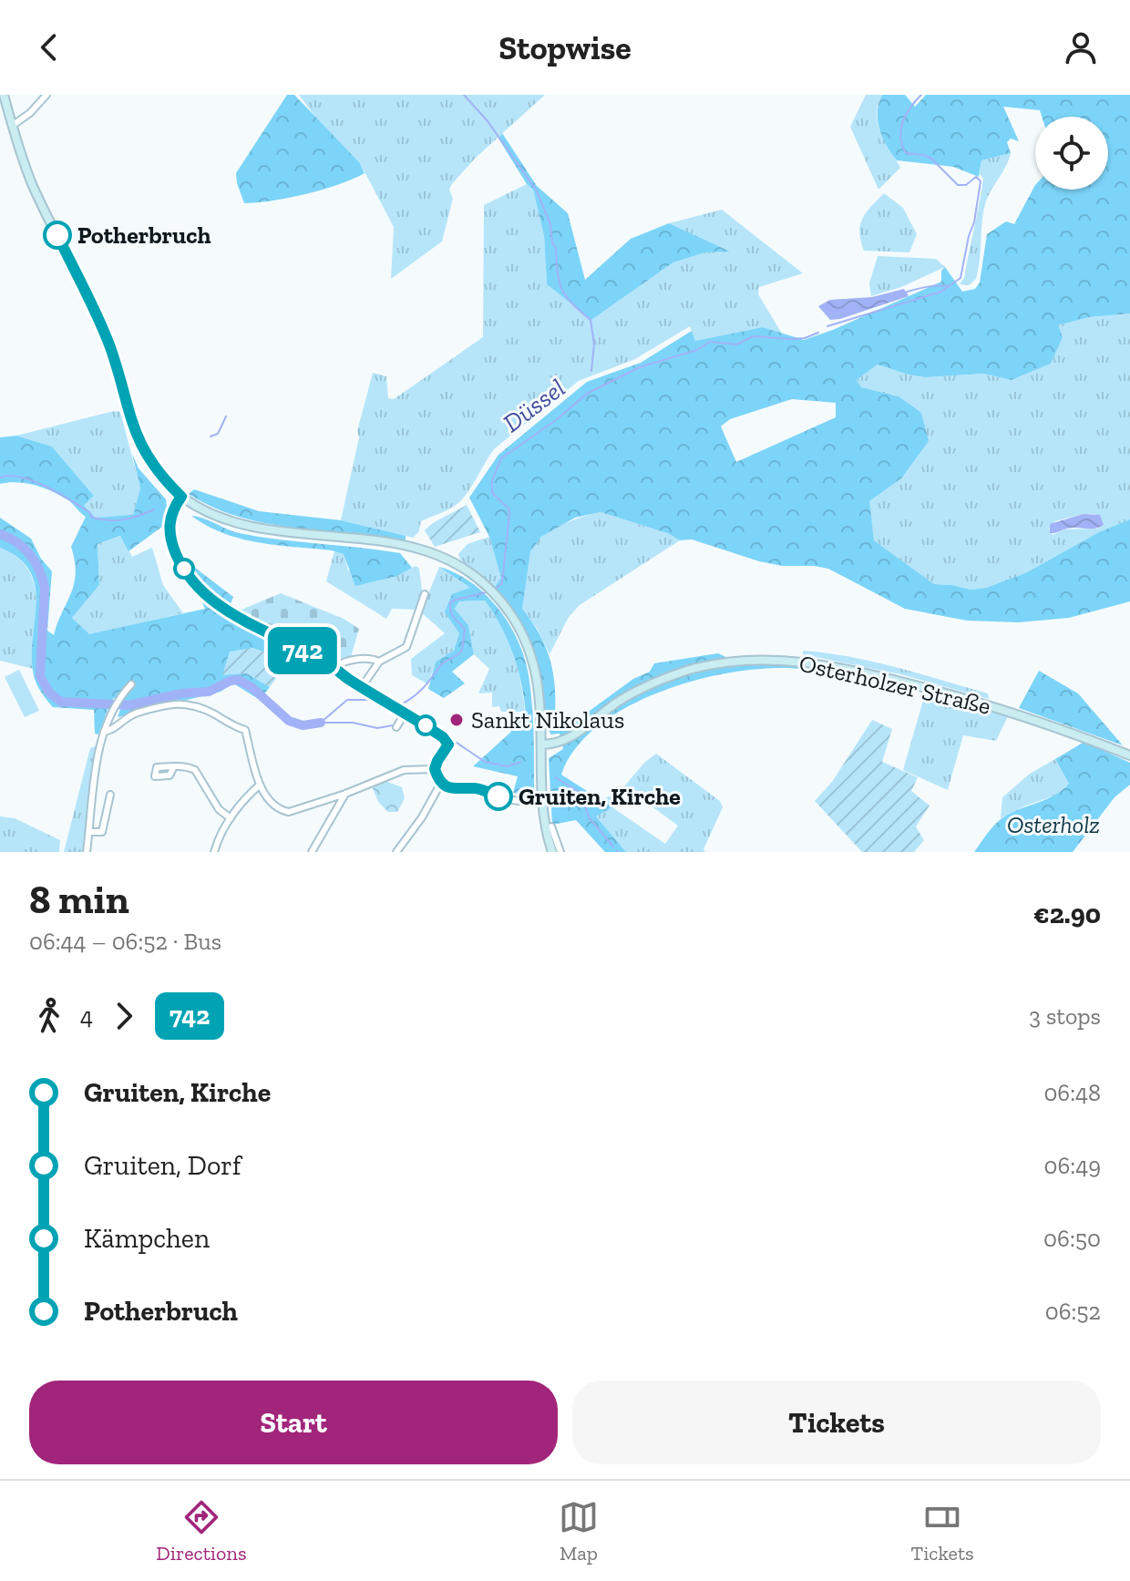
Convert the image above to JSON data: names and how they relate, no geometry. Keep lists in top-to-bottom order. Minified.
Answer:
{"streets":{"main road":["Osterholzer Straße"]},"water":["Düssel"],"parks":["Osterholz"],"places":["Potherbruch","Sankt Nikolaus","Gruiten, Kirche"],"lines":["bus line 742"],"page":{"header":"Stopwise","on_map":"742","heading":["8 min","06:44 – 06:52 · Bus","€2.90"],"legs":["4","742","3 stops"],"list":[{"name":"Gruiten, Kirche","value":"06:48"},{"name":"Gruiten, Dorf","value":"06:49"},{"name":"Kämpchen","value":"06:50"},{"name":"Potherbruch","value":"06:52"}],"buttons":["Start","Tickets"],"tabs":["Directions","Map","Tickets"]}}
